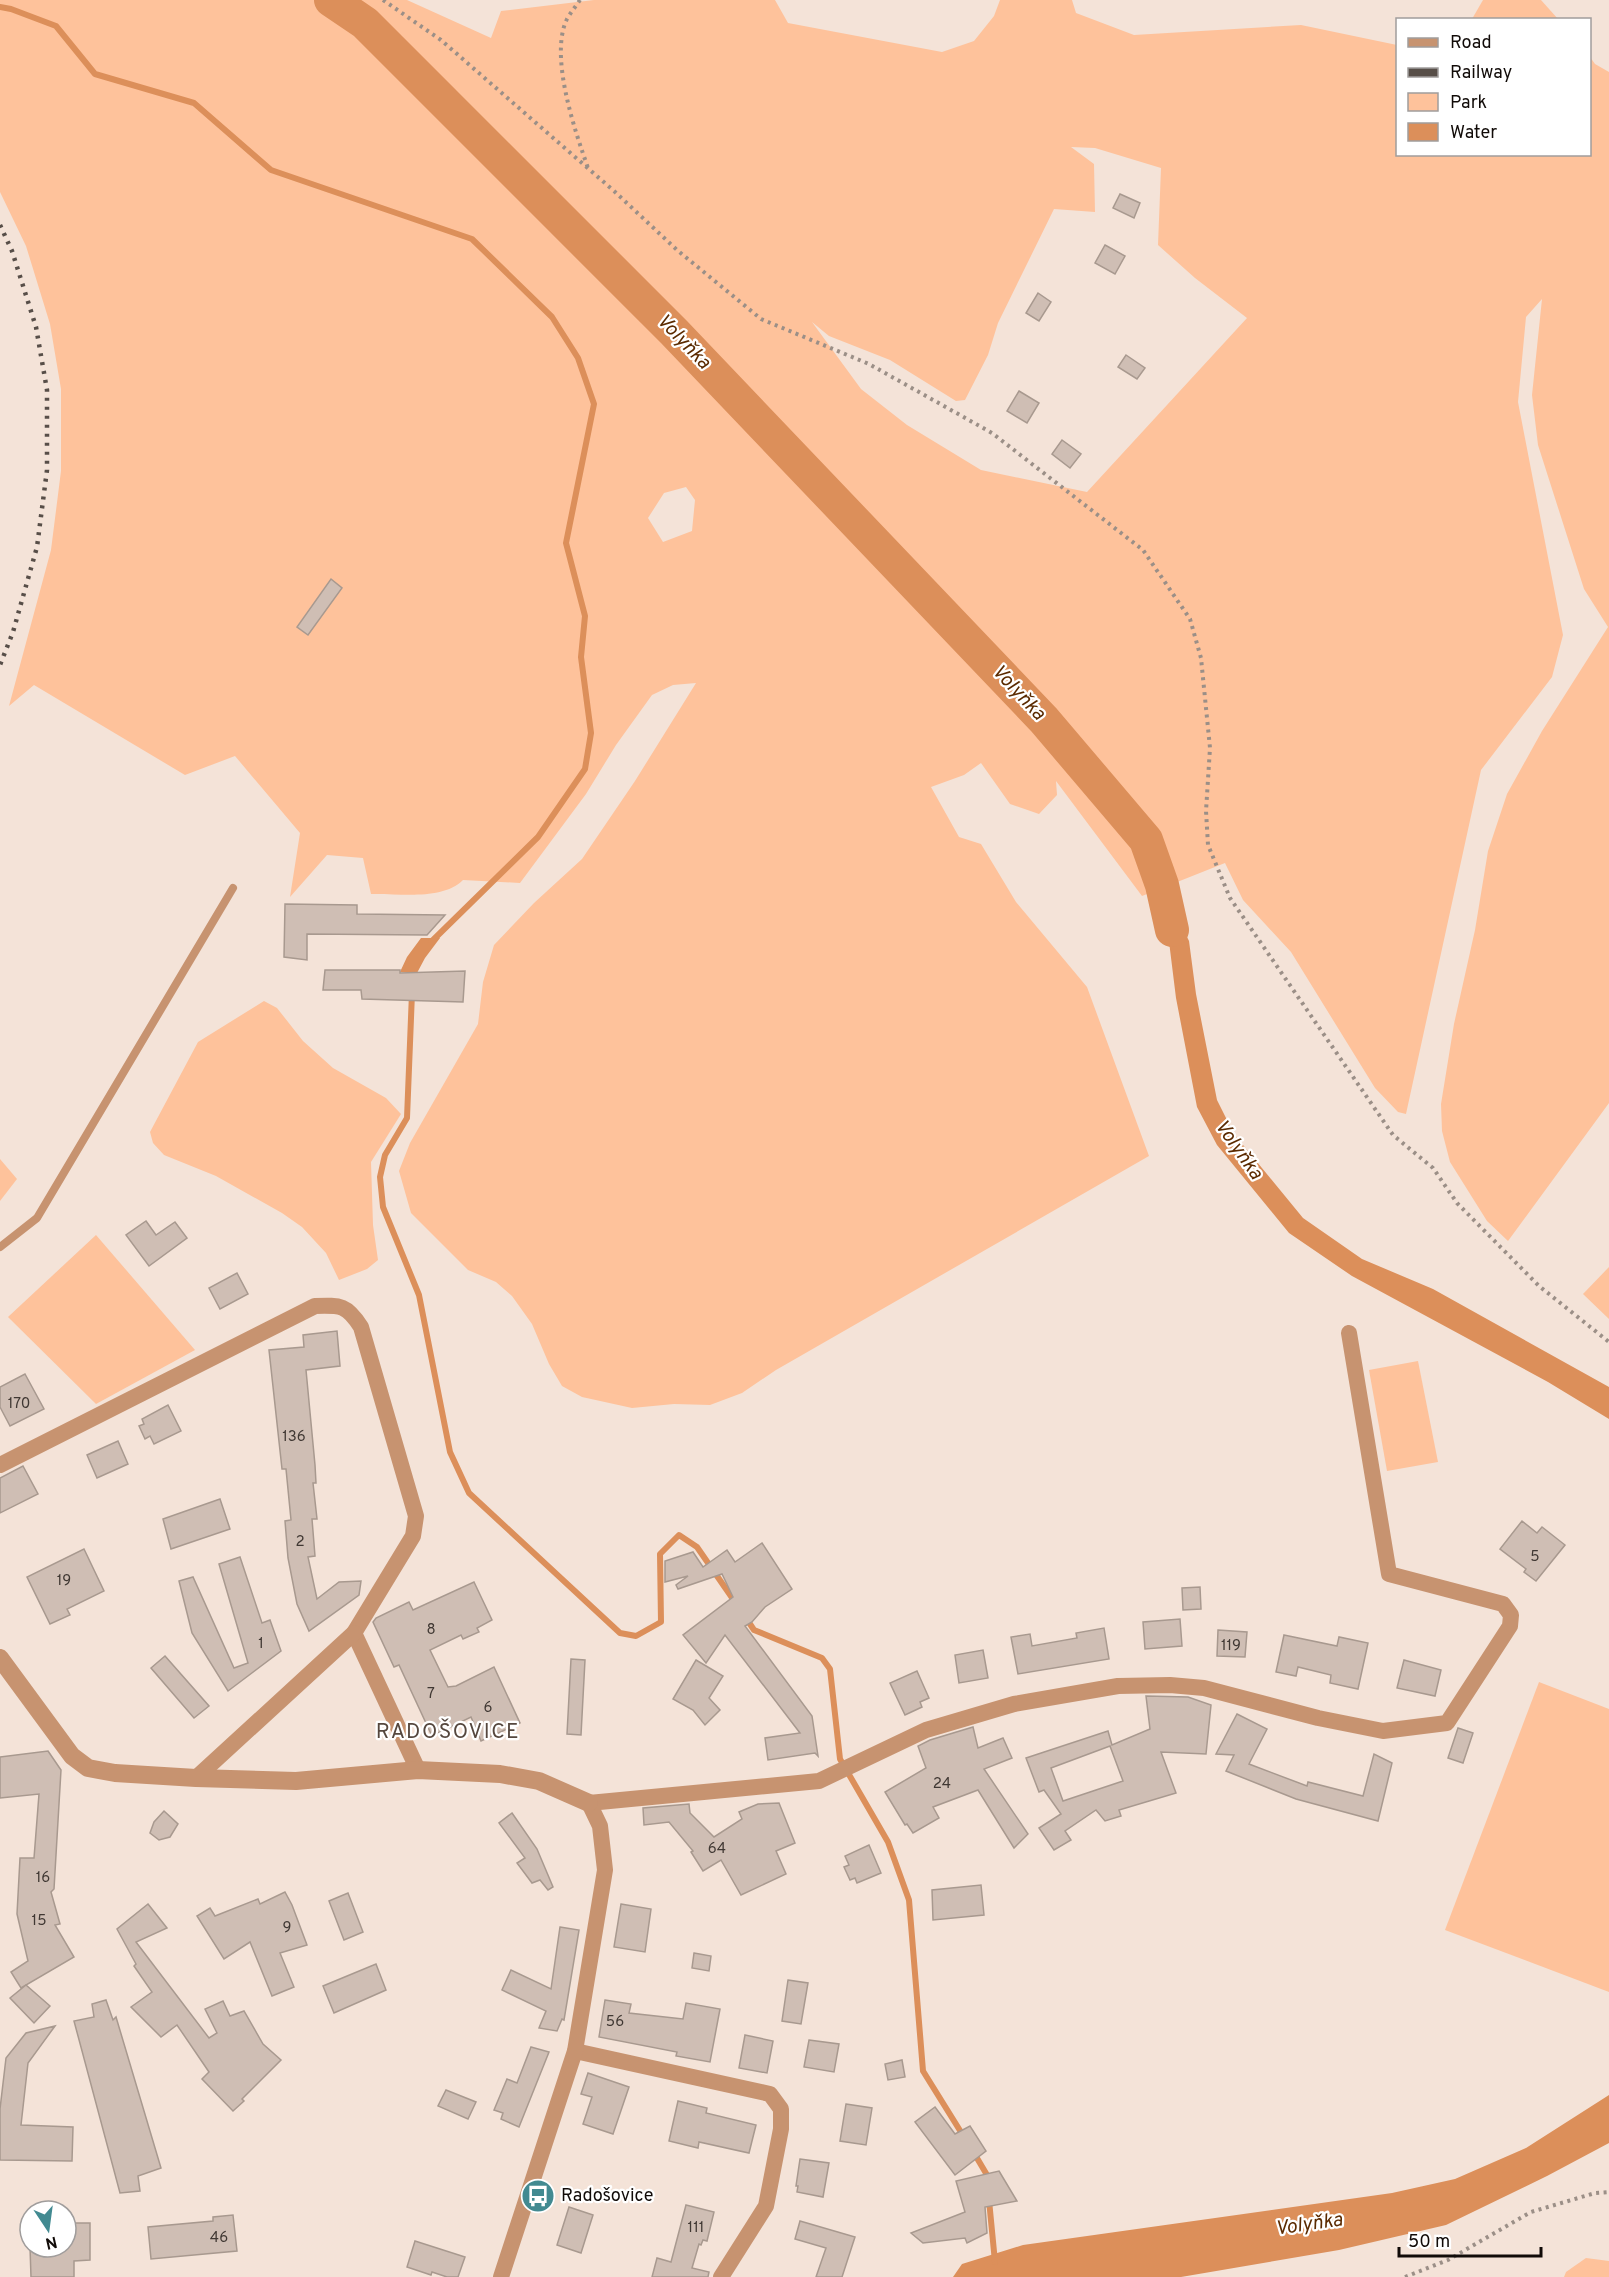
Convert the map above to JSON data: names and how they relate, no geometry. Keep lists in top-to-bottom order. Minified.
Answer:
{"districts":["RADOŠOVICE"],"water":["Volyňka"],"places":{"bus stop":["Radošovice"]},"house_numbers":["170","136","2","5","19","8","1","119","7","6","24","64","16","15","9","56","111","46"],"legend":["Road","Railway","Park","Water"],"scale_bar":"50 m","north":"bottom"}
